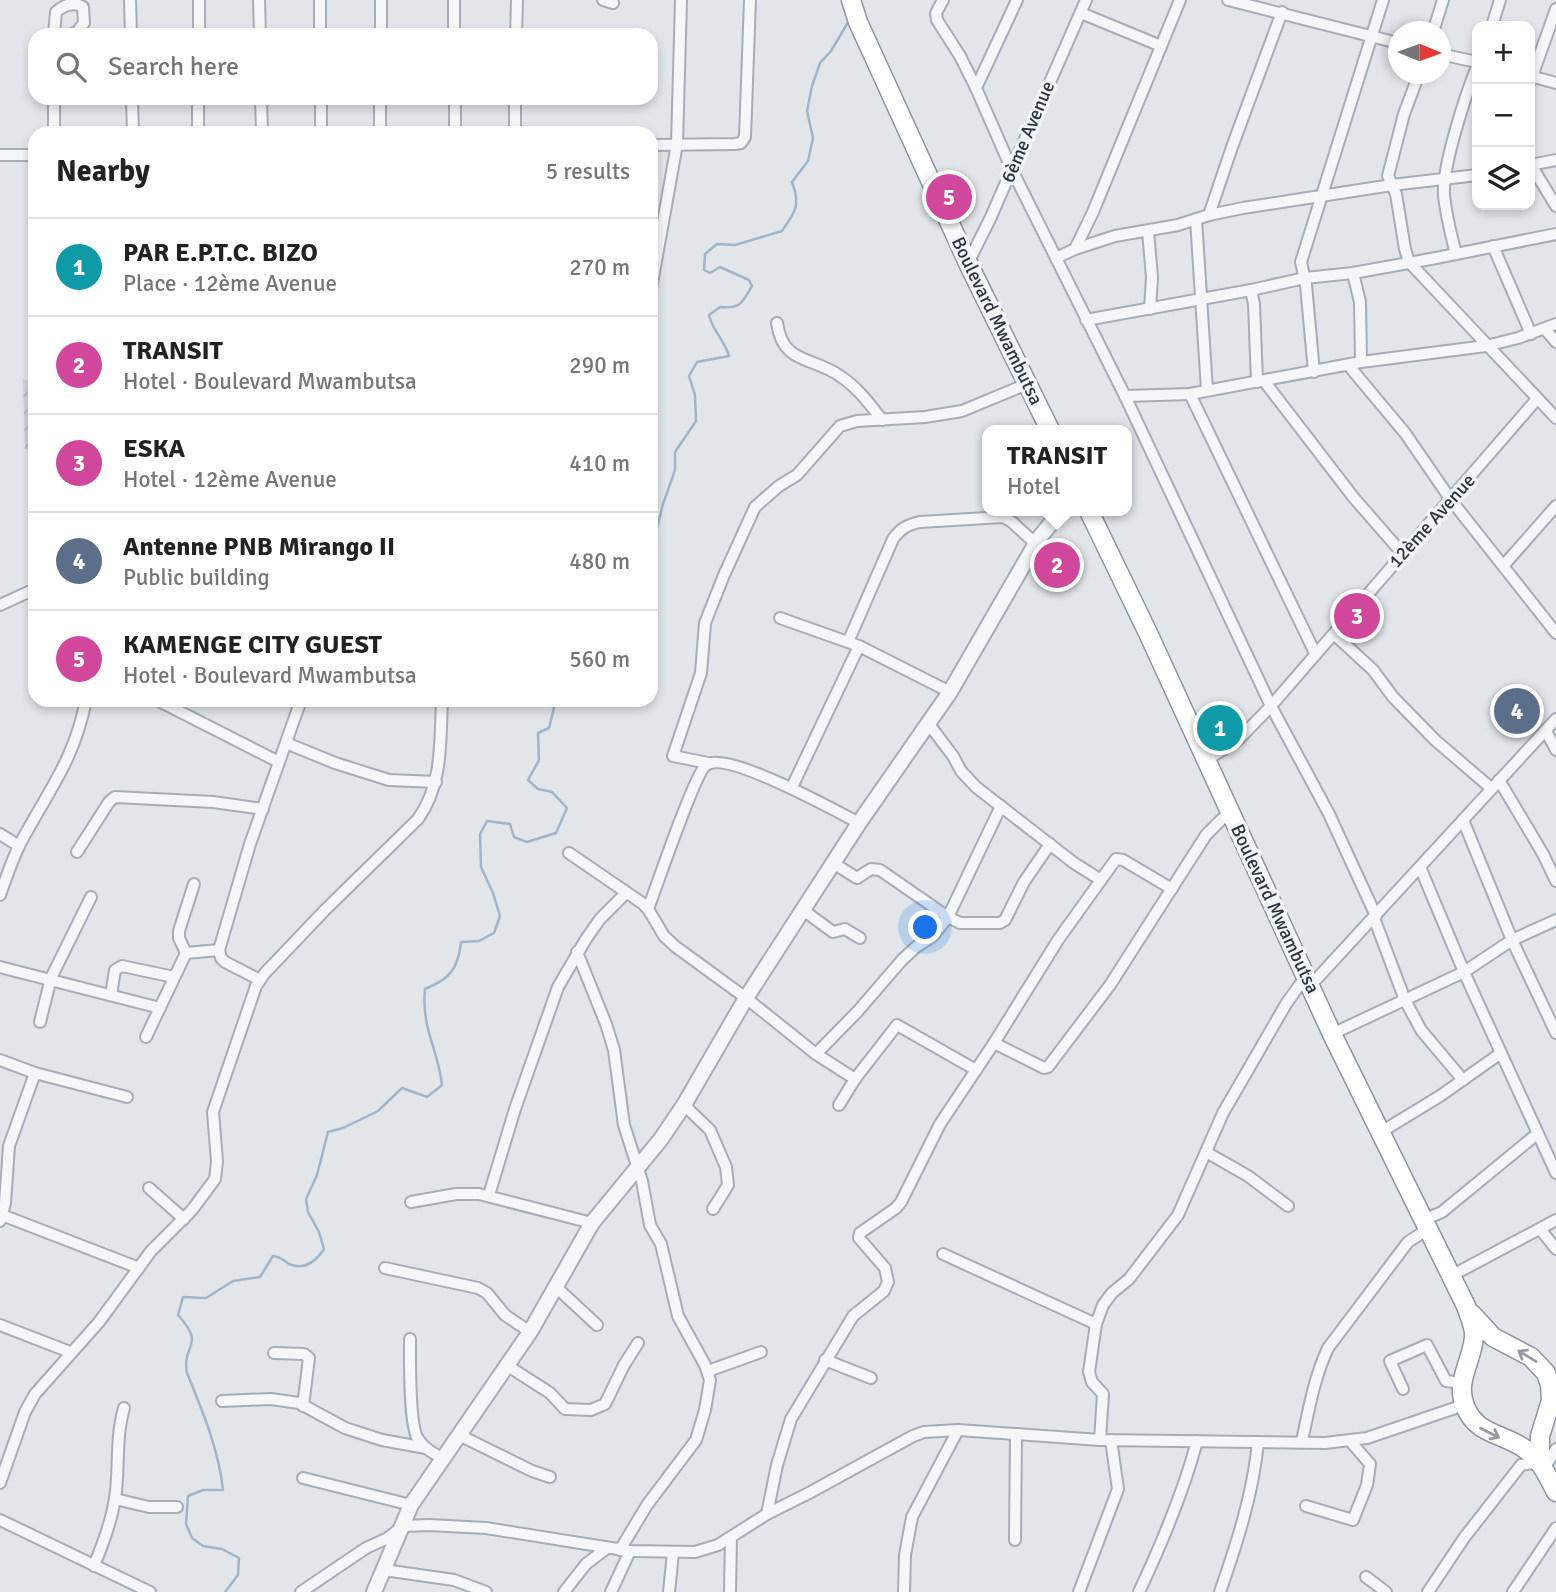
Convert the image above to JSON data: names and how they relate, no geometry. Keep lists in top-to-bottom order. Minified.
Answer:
{"streets":{"highway":["Boulevard Mwambutsa"],"street":["6ème Avenue","12ème Avenue"]},"crossings":[["6ème Avenue","Boulevard Mwambutsa"],["Boulevard Mwambutsa","12ème Avenue"]],"north":"right","page":{"map_buttons":["+","−"],"search":"Search here","heading":["Nearby","5 results"],"pins":["5","2","3","4","1"],"list":[{"mark":"1","name":"PAR E.P.T.C. BIZO","note":"Place · 12ème Avenue","value":"270 m"},{"mark":"2","name":"TRANSIT","note":"Hotel · Boulevard Mwambutsa","value":"290 m"},{"mark":"3","name":"ESKA","note":"Hotel · 12ème Avenue","value":"410 m"},{"mark":"4","name":"Antenne PNB Mirango II","note":"Public building","value":"480 m"},{"mark":"5","name":"KAMENGE CITY GUEST","note":"Hotel · Boulevard Mwambutsa","value":"560 m"}],"popup":["TRANSIT","Hotel"]}}
